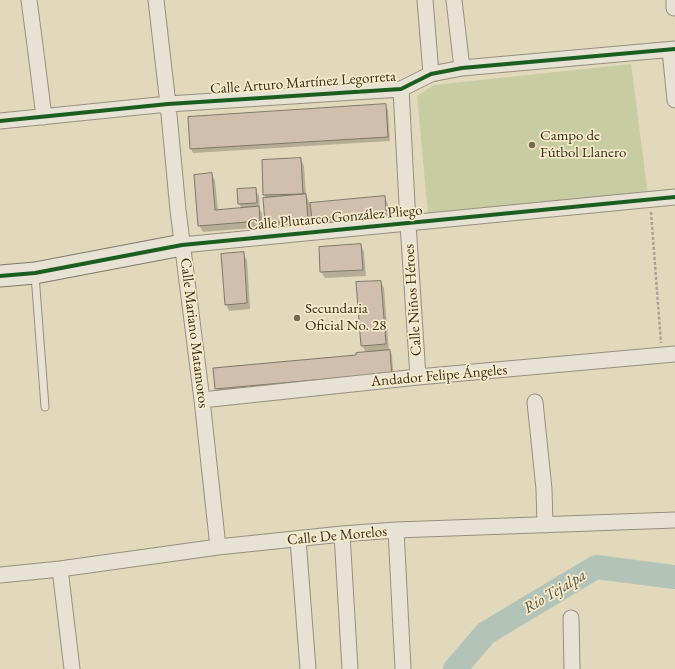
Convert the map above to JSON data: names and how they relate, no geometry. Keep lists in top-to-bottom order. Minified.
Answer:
{"streets":{"street":["Calle Arturo Martínez Legorreta","Calle Plutarco González Pliego","Calle Niños Héroes","Calle Mariano Matamoros","Andador Felipe Ángeles","Calle De Morelos"]},"crossings":[["Calle Arturo Martínez Legorreta","Calle Niños Héroes"],["Calle Arturo Martínez Legorreta","Calle Mariano Matamoros"],["Calle Plutarco González Pliego","Calle Niños Héroes"],["Calle Plutarco González Pliego","Calle Mariano Matamoros"],["Calle Niños Héroes","Andador Felipe Ángeles"],["Calle Mariano Matamoros","Andador Felipe Ángeles"],["Calle Mariano Matamoros","Calle De Morelos"]],"water":["Río Tejalpa"],"places":["Campo de Fútbol Llanero","Secundaria Oficial No. 28"]}
